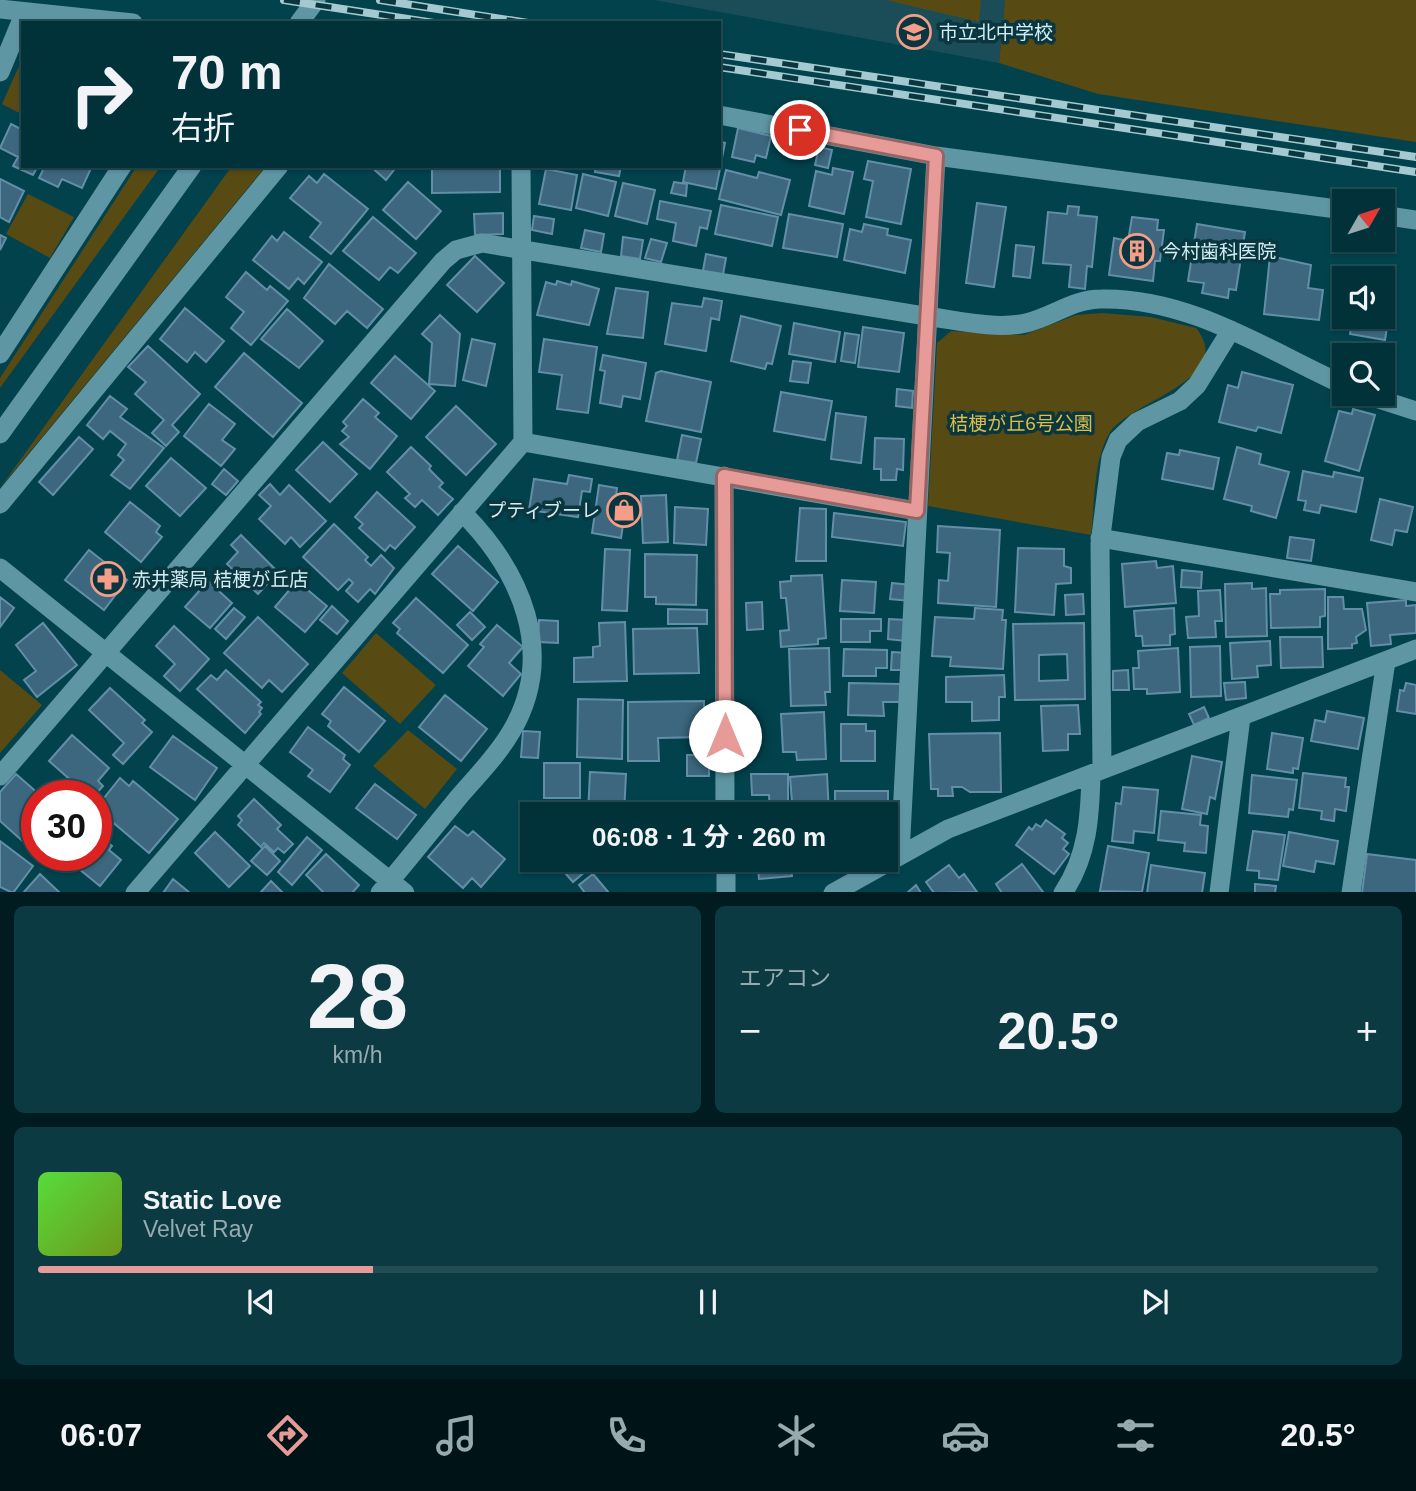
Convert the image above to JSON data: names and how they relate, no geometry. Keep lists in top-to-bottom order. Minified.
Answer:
{"parks":["桔梗が丘6号公園"],"places":{"school or university":["市立北中学校"],"building":["今村歯科医院"],"shop":["プティブーレ"],"pharmacy":["赤井薬局 桔梗が丘店"]},"north":"top right","page":{"turn":["70 m","右折"],"limit":"30","trip":"06:08 · 1 分 · 260 m","tile":[["28","km/h"],"エアコン"],"heat":["−","20.5°","+"],"song":["Static Love","Velvet Ray"],"tabs":["06:07","20.5°"]}}
